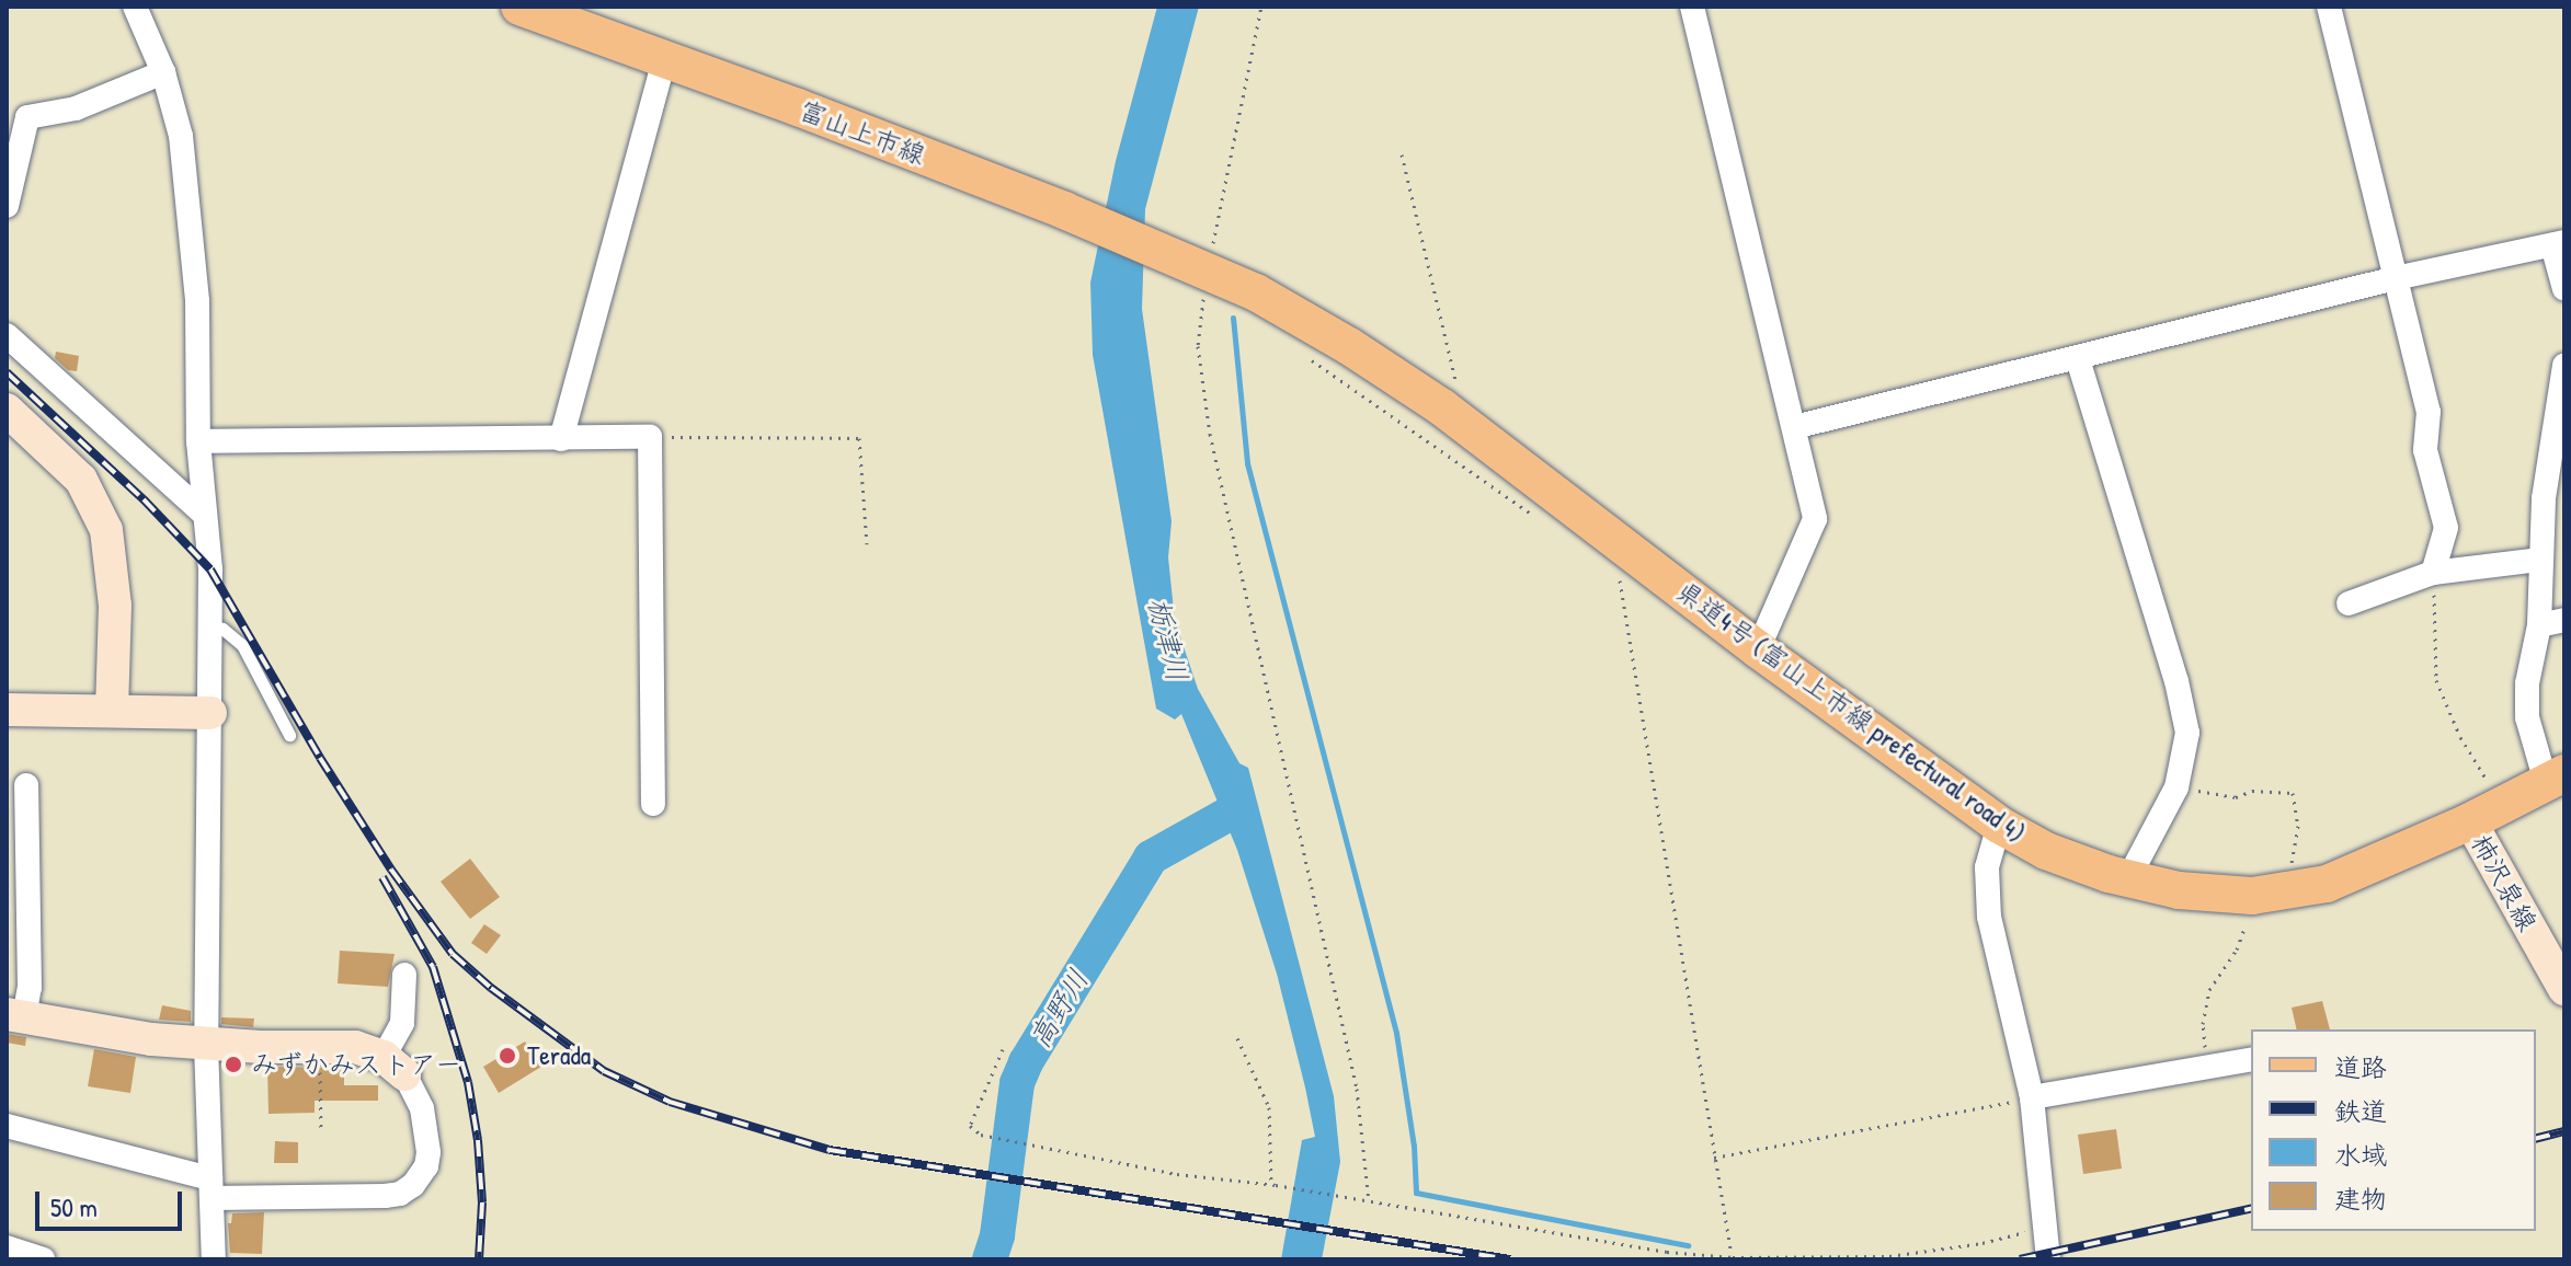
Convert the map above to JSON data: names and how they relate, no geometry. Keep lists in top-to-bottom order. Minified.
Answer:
{"streets":{"main road":["富山上市線","県道4号 (富山上市線 prefectural road 4)"],"street":["柿沢泉線"]},"crossings":[["富山上市線","県道4号 (富山上市線 prefectural road 4)"],["県道4号 (富山上市線 prefectural road 4)","柿沢泉線"]],"water":["栃津川","高野川"],"places":["Terada","みずかみストアー"],"legend":["道路","鉄道","水域","建物"],"scale_bar":"50 m"}
